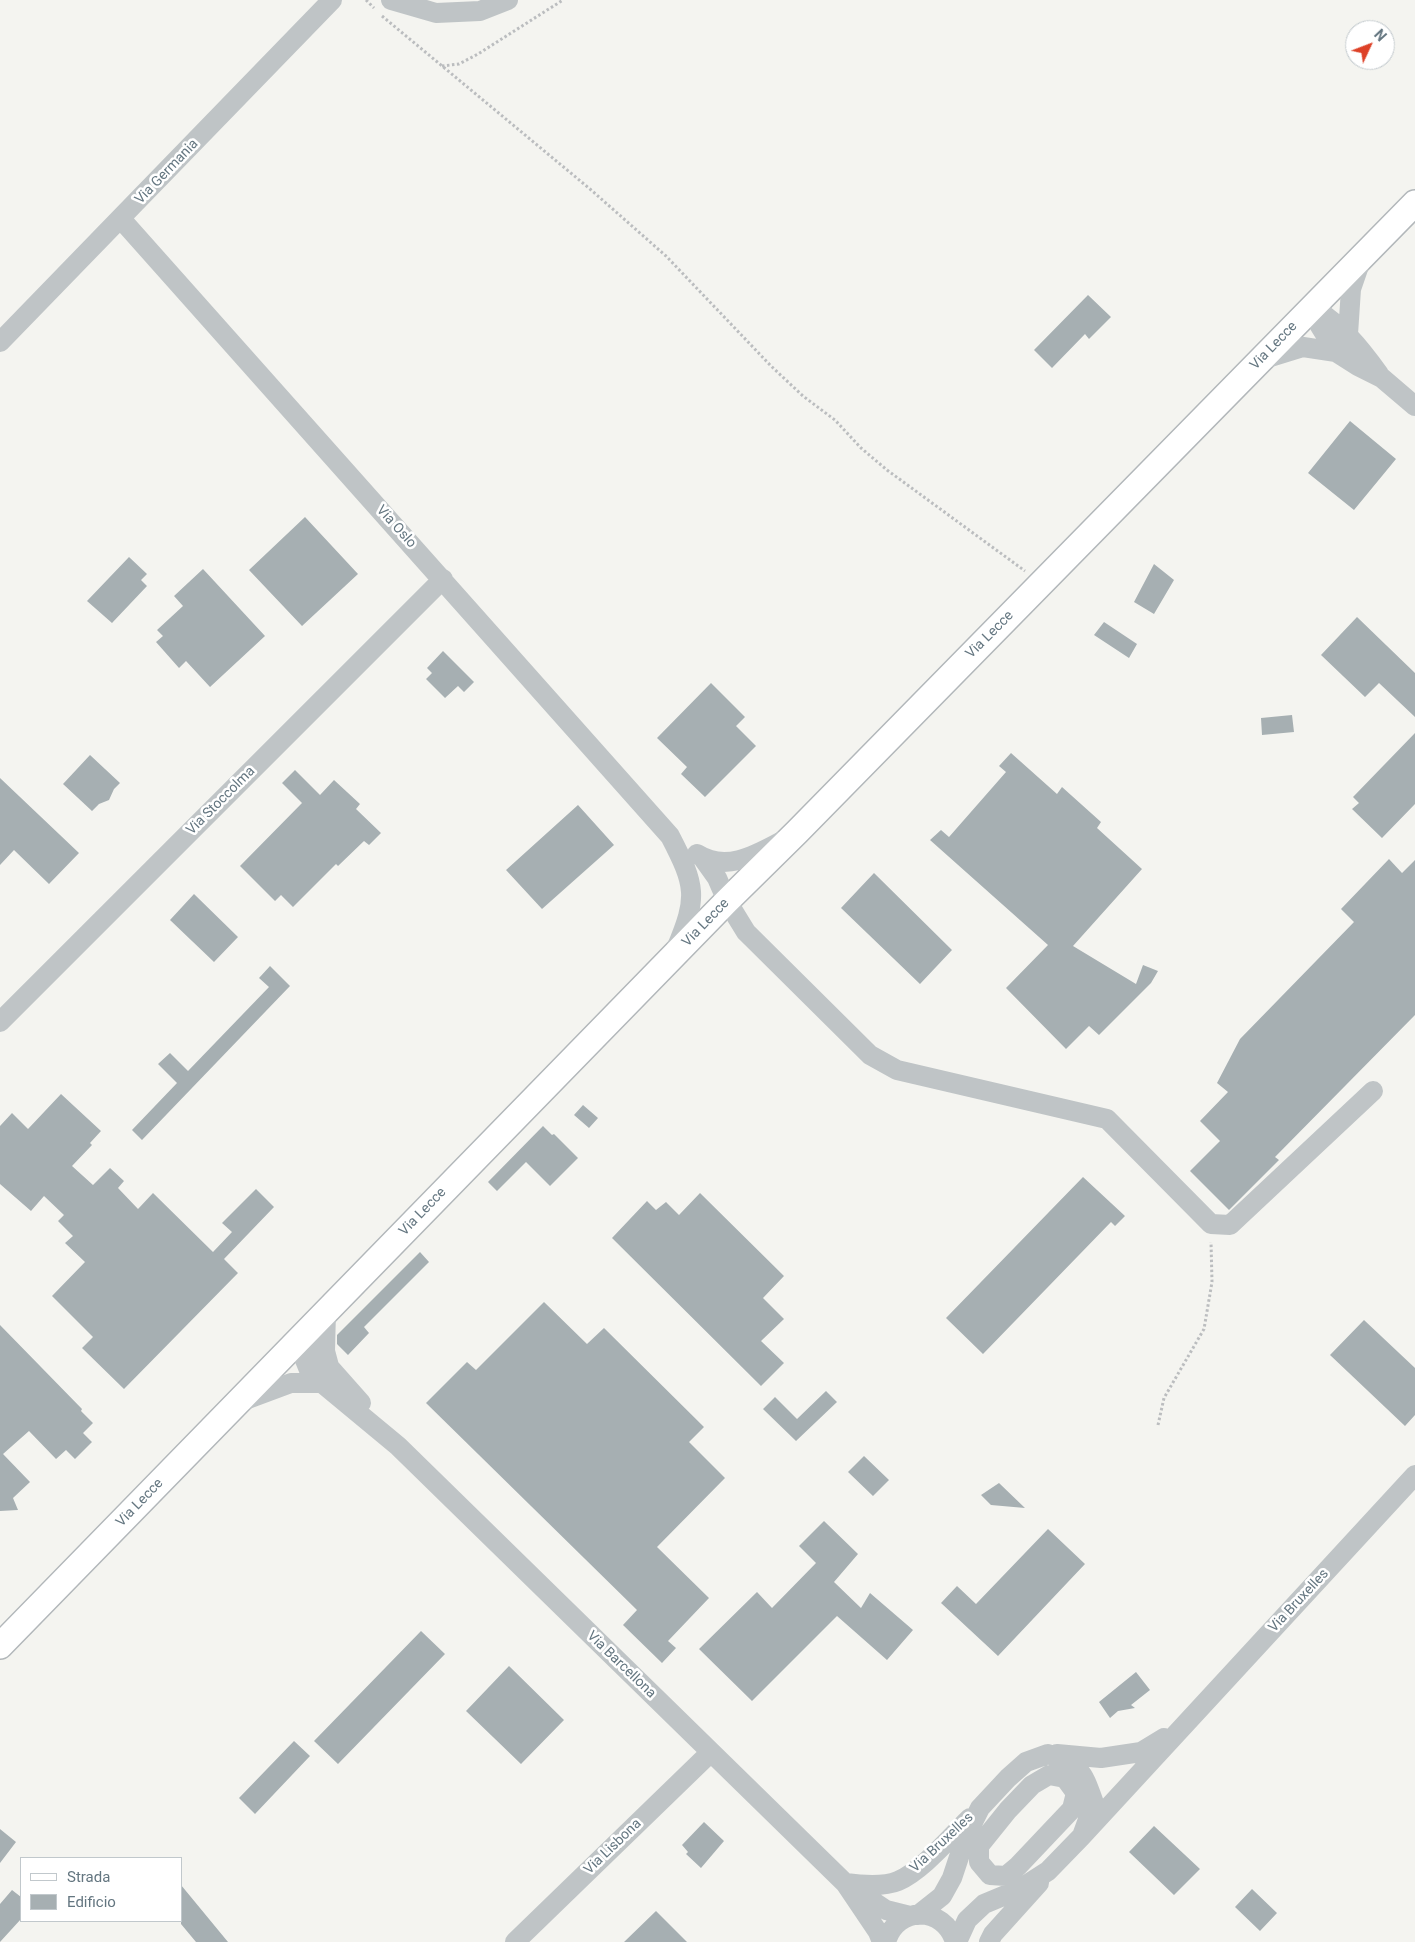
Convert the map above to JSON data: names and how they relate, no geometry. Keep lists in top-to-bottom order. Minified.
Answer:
{"streets":{"main road":["Via Lecce"],"street":["Via Germania","Via Oslo","Via Stoccolma","Via Bruxelles","Via Barcellona","Via Lisbona"]},"crossings":[["Via Germania","Via Oslo"],["Via Lecce","Via Barcellona"],["Via Oslo","Via Stoccolma"],["Via Bruxelles","Via Barcellona"],["Via Barcellona","Via Lisbona"]],"legend":["Strada","Edificio"],"north":"top right"}
